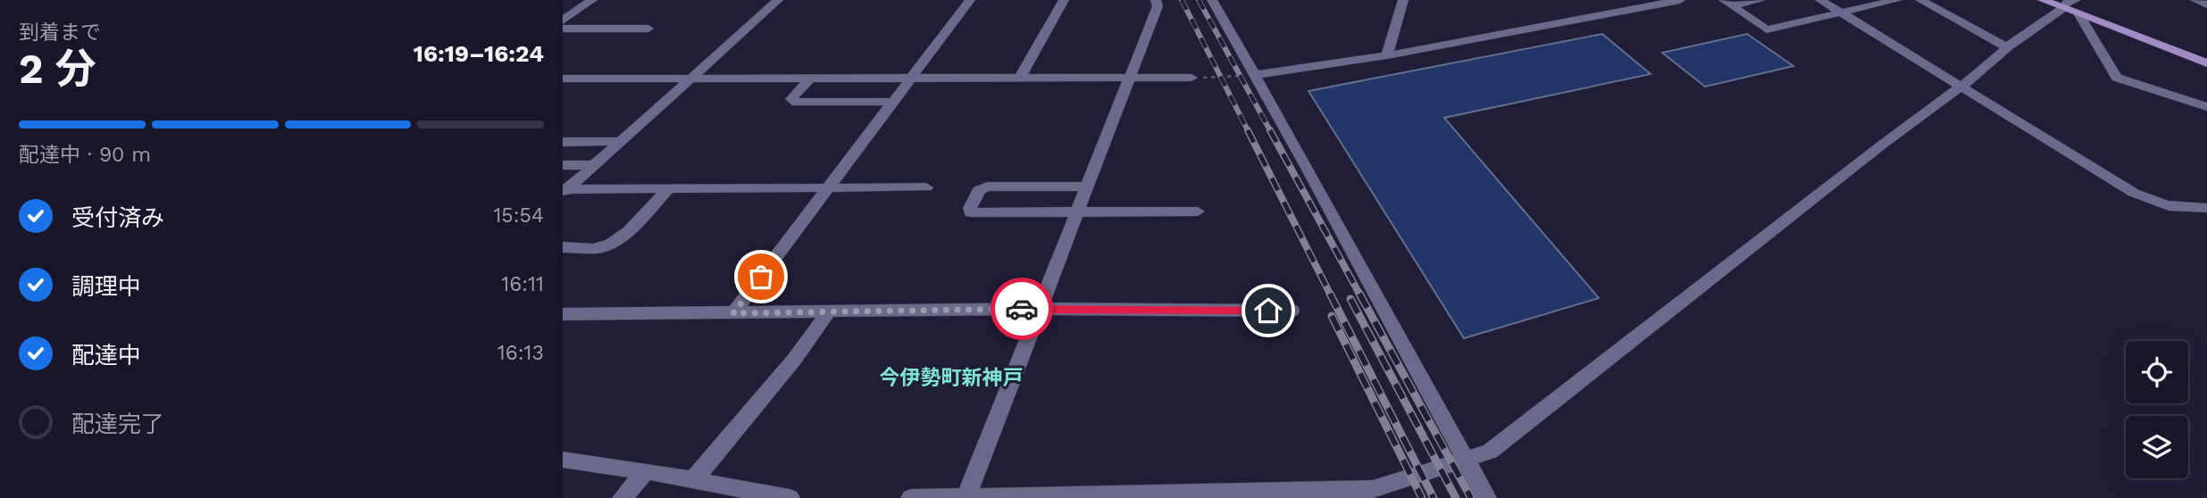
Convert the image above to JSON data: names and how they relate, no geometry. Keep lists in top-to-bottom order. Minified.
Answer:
{"districts":["今伊勢町新神戸"],"page":{"heading":["2 分","到着まで","16:19–16:24"],"bar":"配達中 · 90 m","list":[["受付済み","15:54"],["調理中","16:11"],["配達中","16:13"],"配達完了"]}}
